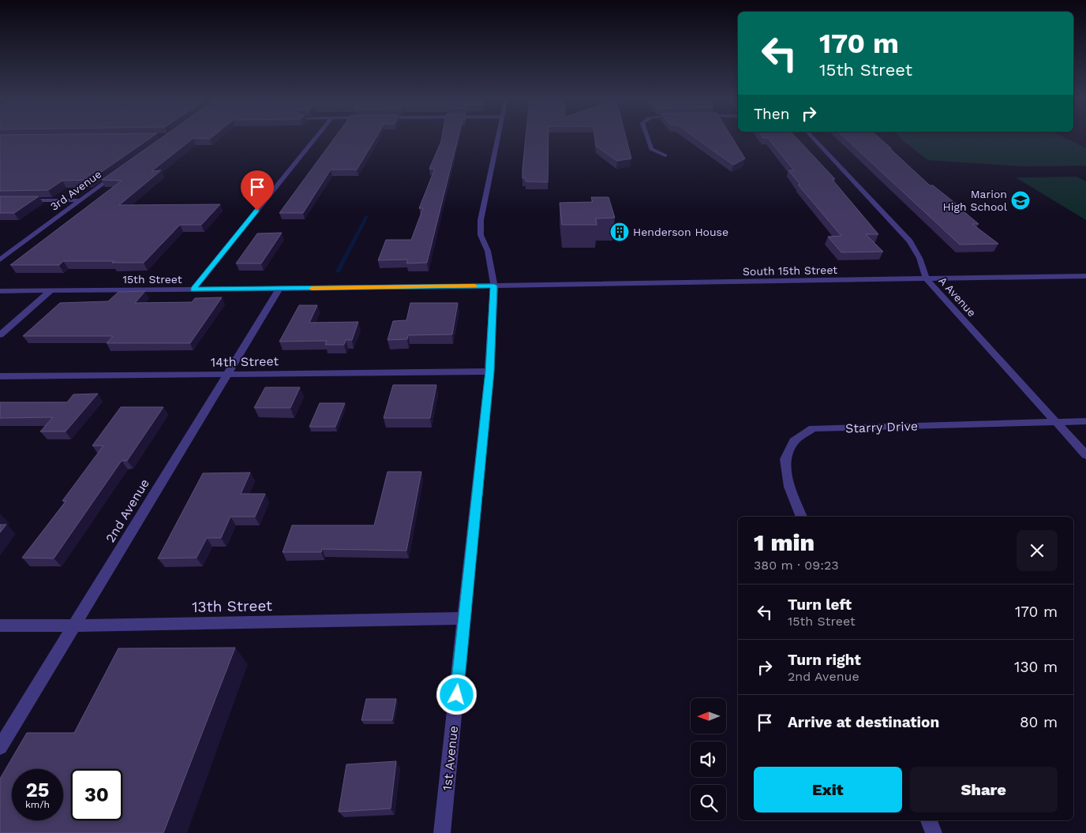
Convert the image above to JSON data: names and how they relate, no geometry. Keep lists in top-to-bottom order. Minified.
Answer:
{"streets":{"street":["3rd Avenue","South 15th Street","15th Street","A Avenue","14th Street","Starry Drive","2nd Avenue","13th Street","1st Avenue"]},"crossings":[["South 15th Street","15th Street"],["South 15th Street","A Avenue"],["South 15th Street","1st Avenue"],["15th Street","2nd Avenue"],["15th Street","1st Avenue"],["A Avenue","Starry Drive"],["14th Street","2nd Avenue"],["14th Street","1st Avenue"],["2nd Avenue","13th Street"],["13th Street","1st Avenue"]],"places":{"school or university":["Marion High School"],"building":["Henderson House"]},"north":"left","page":{"turn":["170 m","15th Street"],"then":"Then","heading":["1 min","380 m · 09:23"],"list":[{"name":"Turn left","note":"15th Street","value":"170 m"},{"name":"Turn right","note":"2nd Avenue","value":"130 m"},{"name":"Arrive at destination","value":"80 m"}],"buttons":["Exit","Share"],"speed":"25 km/h","limit":"30"}}
